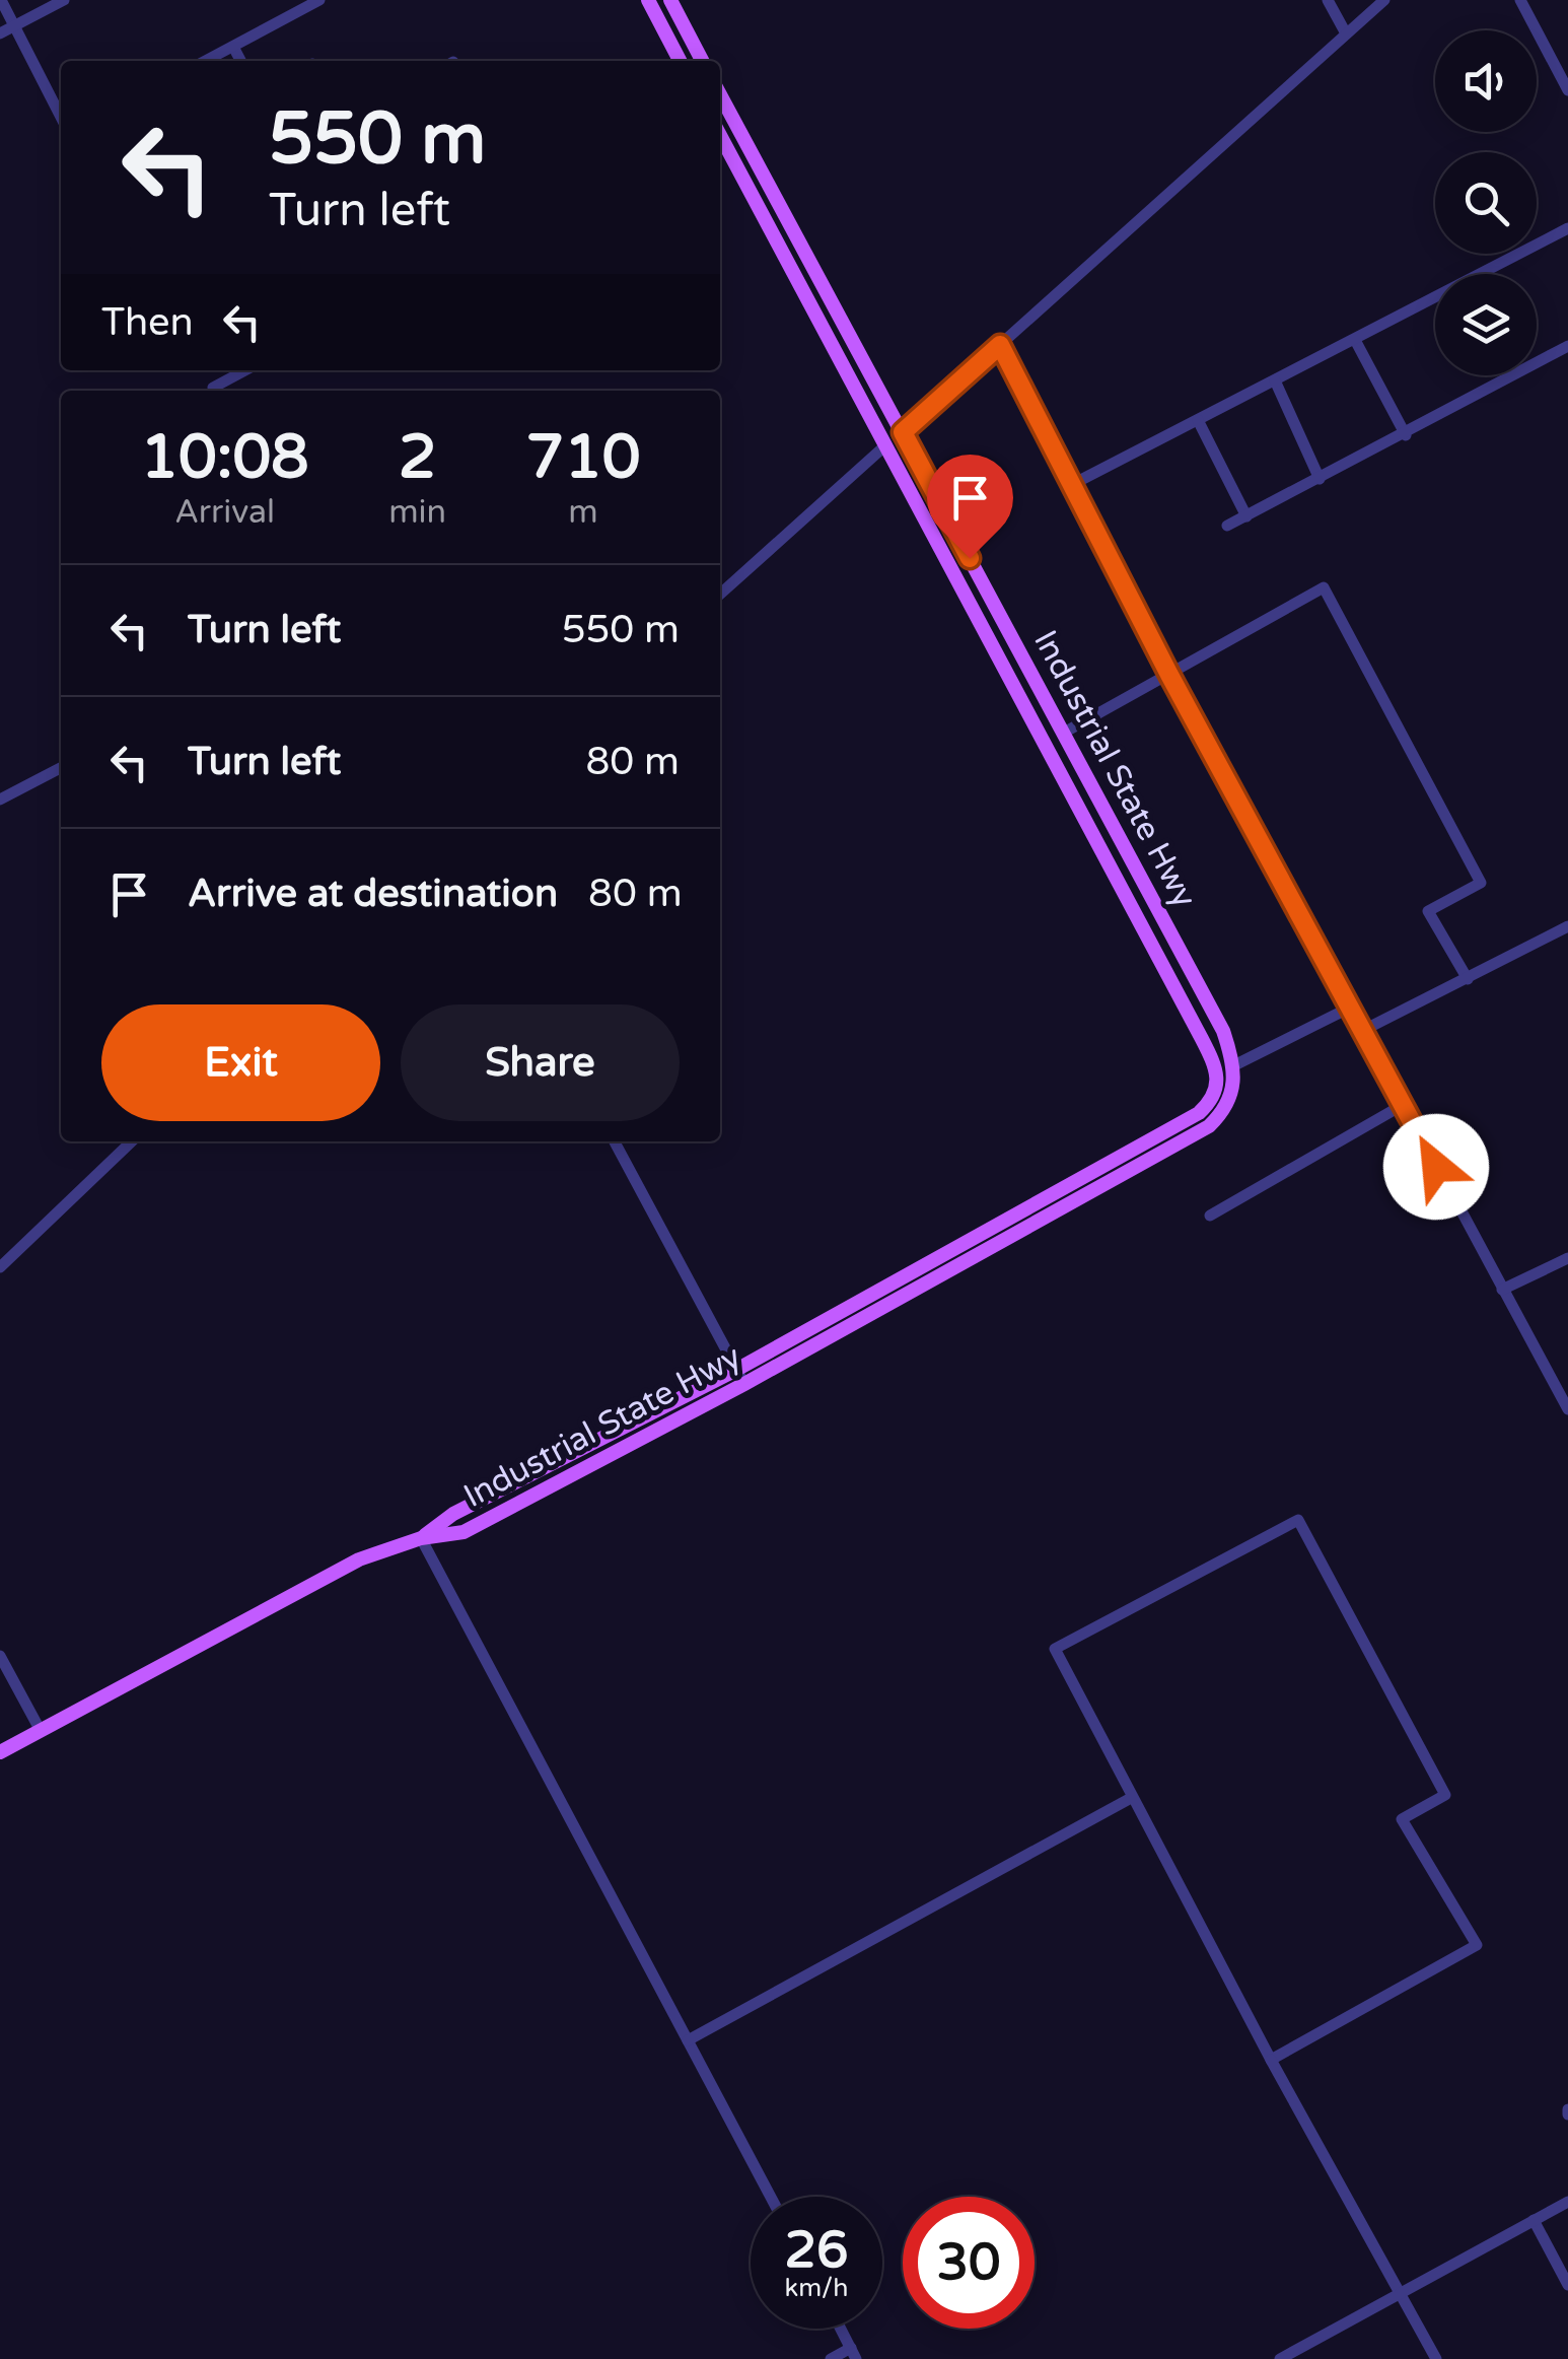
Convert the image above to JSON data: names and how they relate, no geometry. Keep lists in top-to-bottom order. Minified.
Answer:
{"streets":{"main road":["Industrial State Hwy"]},"page":{"turn":["550 m","Turn left"],"then":"Then","eta":["10:08","Arrival","2","min","710","m"],"list":[{"name":"Turn left","value":"550 m"},{"name":"Turn left","value":"80 m"},{"name":"Arrive at destination","value":"80 m"}],"buttons":["Exit","Share"],"speed":"26 km/h","limit":"30"}}
